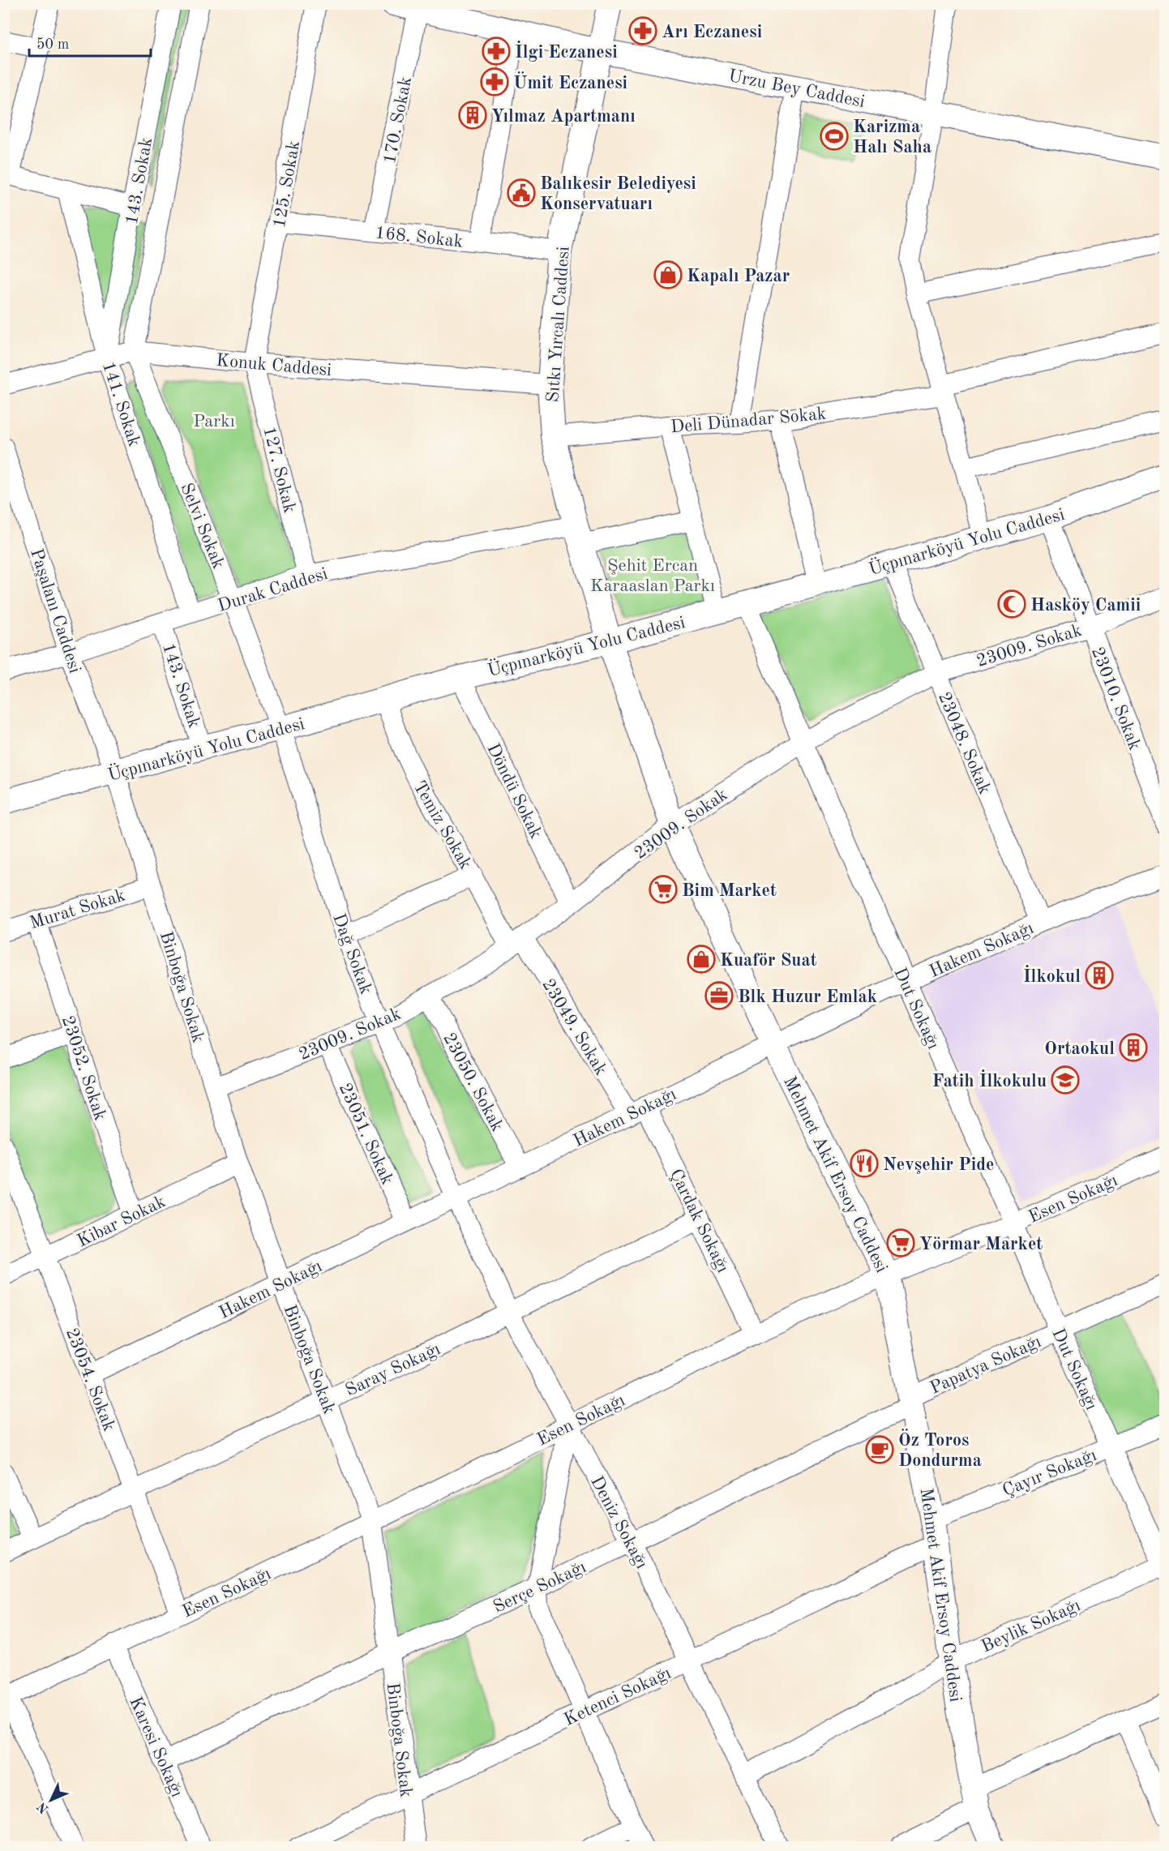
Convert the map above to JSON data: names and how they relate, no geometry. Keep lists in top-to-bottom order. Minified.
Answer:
{"streets":{"main road":["Urzu Bey Caddesi","Sıtkı Yırcalı Caddesi","Üçpınarköyü Yolu Caddesi","Mehmet Akif Ersoy Caddesi"],"street":["170. Sokak","143. Sokak","125. Sokak","168. Sokak","Konuk Caddesi","141. Sokak","Deli Dünadar Sokak","127. Sokak","Selvi Sokak","Durak Caddesi","Paşalanı Caddesi","23009. Sokak","23010. Sokak","23048. Sokak","Döndü Sokak","Temiz Sokak","Murat Sokak","Hakem Sokağı","Dağ Sokak","Binboğa Sokak","Dut Sokağı","23049. Sokak","23052. Sokak","23050. Sokak","23051. Sokak","Esen Sokağı","Kibar Sokak","Çardak Sokağı","Papatya Sokağı","Saray Sokağı","23054. Sokak","Çayır Sokağı","Deniz Sokağı","Serçe Sokağı","Beylik Sokağı","Ketenci Sokağı","Karesi Sokağı"]},"crossings":[["Urzu Bey Caddesi","170. Sokak"],["Urzu Bey Caddesi","Sıtkı Yırcalı Caddesi"],["170. Sokak","168. Sokak"],["143. Sokak","Konuk Caddesi"],["143. Sokak","141. Sokak"],["143. Sokak","Selvi Sokak"],["143. Sokak","Üçpınarköyü Yolu Caddesi"],["143. Sokak","Durak Caddesi"],["125. Sokak","168. Sokak"],["125. Sokak","Konuk Caddesi"],["125. Sokak","127. Sokak"],["168. Sokak","Sıtkı Yırcalı Caddesi"],["Sıtkı Yırcalı Caddesi","Konuk Caddesi"],["Sıtkı Yırcalı Caddesi","Deli Dünadar Sokak"],["Sıtkı Yırcalı Caddesi","Üçpınarköyü Yolu Caddesi"],["Sıtkı Yırcalı Caddesi","Durak Caddesi"],["Sıtkı Yırcalı Caddesi","Mehmet Akif Ersoy Caddesi"],["Konuk Caddesi","141. Sokak"],["Konuk Caddesi","127. Sokak"],["Konuk Caddesi","Selvi Sokak"],["141. Sokak","Durak Caddesi"],["127. Sokak","Durak Caddesi"],["Selvi Sokak","Üçpınarköyü Yolu Caddesi"],["Selvi Sokak","Durak Caddesi"],["Selvi Sokak","Dağ Sokak"],["Üçpınarköyü Yolu Caddesi","Paşalanı Caddesi"],["Üçpınarköyü Yolu Caddesi","23010. Sokak"],["Üçpınarköyü Yolu Caddesi","23048. Sokak"],["Üçpınarköyü Yolu Caddesi","Döndü Sokak"],["Üçpınarköyü Yolu Caddesi","Temiz Sokak"],["Üçpınarköyü Yolu Caddesi","Dağ Sokak"],["Üçpınarköyü Yolu Caddesi","Binboğa Sokak"],["Üçpınarköyü Yolu Caddesi","Dut Sokağı"],["Üçpınarköyü Yolu Caddesi","Mehmet Akif Ersoy Caddesi"],["Durak Caddesi","Paşalanı Caddesi"],["Paşalanı Caddesi","Binboğa Sokak"],["23009. Sokak","23010. Sokak"],["23009. Sokak","23048. Sokak"],["23009. Sokak","Döndü Sokak"],["23009. Sokak","Temiz Sokak"],["23009. Sokak","Dağ Sokak"],["23009. Sokak","Binboğa Sokak"],["23009. Sokak","Dut Sokağı"],["23009. Sokak","23049. Sokak"],["23009. Sokak","23050. Sokak"],["23009. Sokak","23051. Sokak"],["23009. Sokak","Mehmet Akif Ersoy Caddesi"],["23048. Sokak","Hakem Sokağı"],["Temiz Sokak","23049. Sokak"],["Murat Sokak","Binboğa Sokak"],["Murat Sokak","23052. Sokak"],["Hakem Sokağı","Dağ Sokak"],["Hakem Sokağı","Binboğa Sokak"],["Hakem Sokağı","Dut Sokağı"],["Hakem Sokağı","23049. Sokak"],["Hakem Sokağı","23050. Sokak"],["Hakem Sokağı","23051. Sokak"],["Hakem Sokağı","Mehmet Akif Ersoy Caddesi"],["Hakem Sokağı","Çardak Sokağı"],["Hakem Sokağı","23054. Sokak"],["Hakem Sokağı","Deniz Sokağı"],["Dağ Sokak","Deniz Sokağı"],["Binboğa Sokak","Esen Sokağı"],["Binboğa Sokak","Kibar Sokak"],["Binboğa Sokak","Saray Sokağı"],["Binboğa Sokak","Serçe Sokağı"],["Binboğa Sokak","Ketenci Sokağı"],["Dut Sokağı","Esen Sokağı"],["Dut Sokağı","Papatya Sokağı"],["Dut Sokağı","Çayır Sokağı"],["Dut Sokağı","Beylik Sokağı"],["23049. Sokak","Çardak Sokağı"],["23052. Sokak","Kibar Sokak"],["Mehmet Akif Ersoy Caddesi","Esen Sokağı"],["Mehmet Akif Ersoy Caddesi","Papatya Sokağı"],["Mehmet Akif Ersoy Caddesi","Çayır Sokağı"],["Mehmet Akif Ersoy Caddesi","Serçe Sokağı"],["Mehmet Akif Ersoy Caddesi","Beylik Sokağı"],["Mehmet Akif Ersoy Caddesi","Ketenci Sokağı"],["Esen Sokağı","Çardak Sokağı"],["Esen Sokağı","23054. Sokak"],["Esen Sokağı","Deniz Sokağı"],["Esen Sokağı","Karesi Sokağı"],["Kibar Sokak","23054. Sokak"],["Çardak Sokağı","Saray Sokağı"],["Papatya Sokağı","Serçe Sokağı"],["Saray Sokağı","23054. Sokak"],["Saray Sokağı","Deniz Sokağı"],["Deniz Sokağı","Serçe Sokağı"],["Deniz Sokağı","Beylik Sokağı"],["Deniz Sokağı","Ketenci Sokağı"],["Serçe Sokağı","Karesi Sokağı"]],"parks":["Parkı","Şehit Ercan Karaaslan Parkı"],"places":{"pharmacy":["Arı Eczanesi","İlgi Eczanesi","Ümit Eczanesi"],"building":["Yılmaz Apartmanı","İlkokul","Ortaokul"],"sports":["Karizma Halı Saha"],"public building":["Balıkesir Belediyesi Konservatuarı"],"shop":["Kapalı Pazar","Kuaför Suat"],"mosque":["Hasköy Camii"],"supermarket":["Bim Market","Yörmar Market"],"office":["Blk Huzur Emlak"],"school or university":["Fatih İlkokulu"],"restaurant":["Nevşehir Pide"],"cafe":["Öz Toros Dondurma"]},"scale_bar":"50 m","north":"bottom left"}
